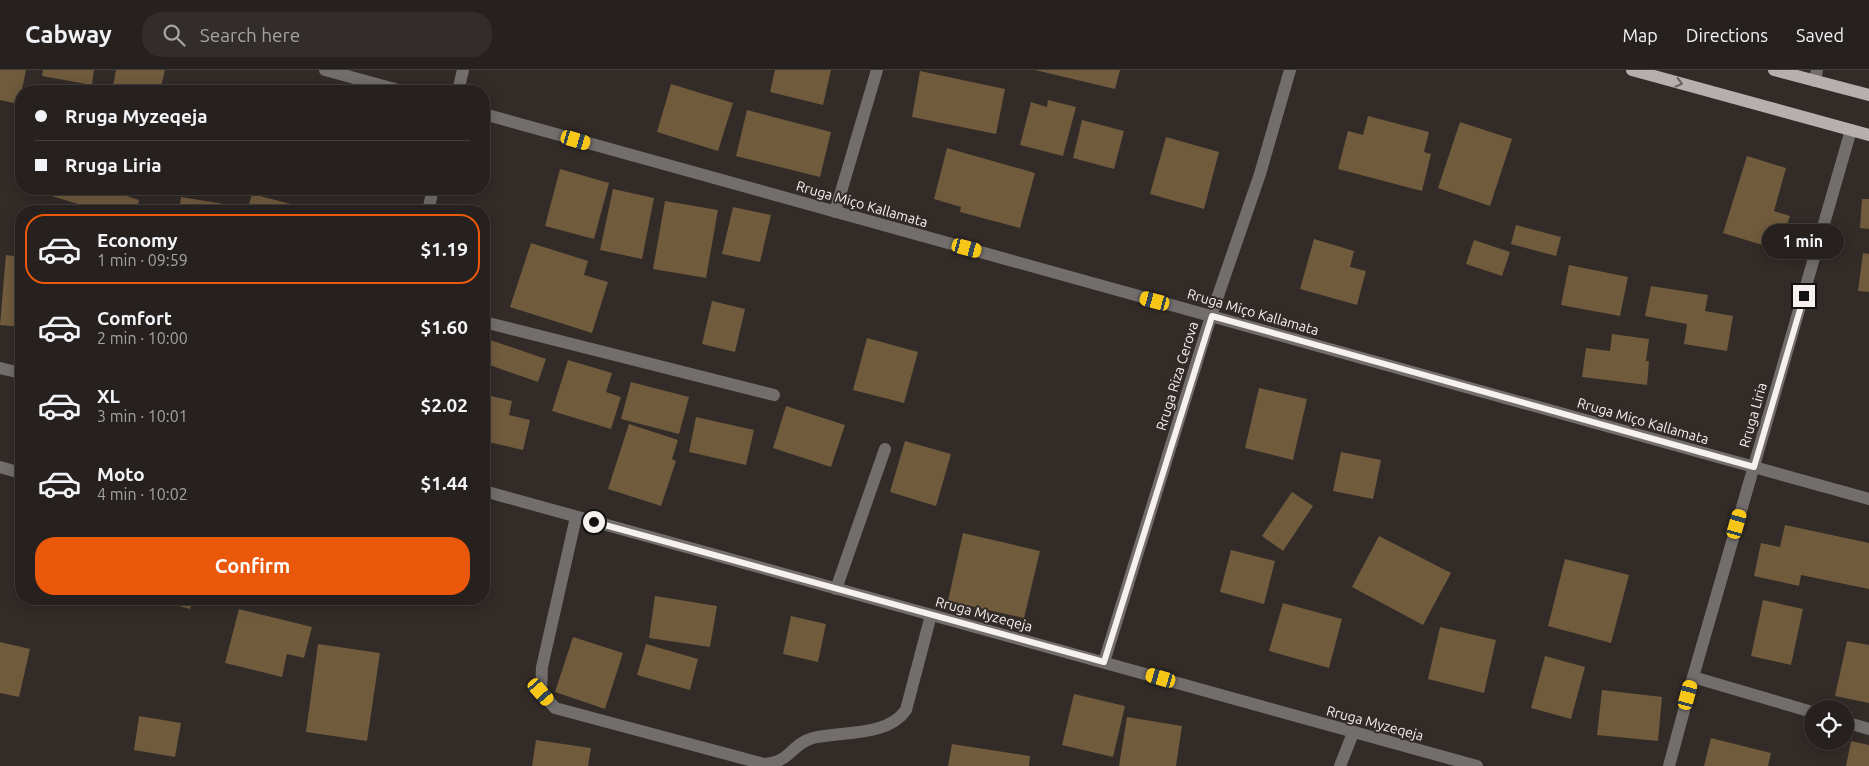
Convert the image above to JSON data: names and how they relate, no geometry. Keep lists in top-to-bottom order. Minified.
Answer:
{"streets":{"street":["Rruga Miço Kallamata","Rruga Riza Cerova","Rruga Liria","Rruga Myzeqeja"]},"crossings":[["Rruga Miço Kallamata","Rruga Riza Cerova"],["Rruga Miço Kallamata","Rruga Liria"],["Rruga Riza Cerova","Rruga Myzeqeja"]],"page":{"header":"Cabway","search":"Search here","nav":["Map","Directions","Saved"],"banner":["Rruga Myzeqeja","Rruga Liria"],"list":[{"name":"Economy","note":"1 min · 09:59","value":"$1.19"},{"name":"Comfort","note":"2 min · 10:00","value":"$1.60"},{"name":"XL","note":"3 min · 10:01","value":"$2.02"},{"name":"Moto","note":"4 min · 10:02","value":"$1.44"}],"bubble":"1 min","buttons":"Confirm"}}
